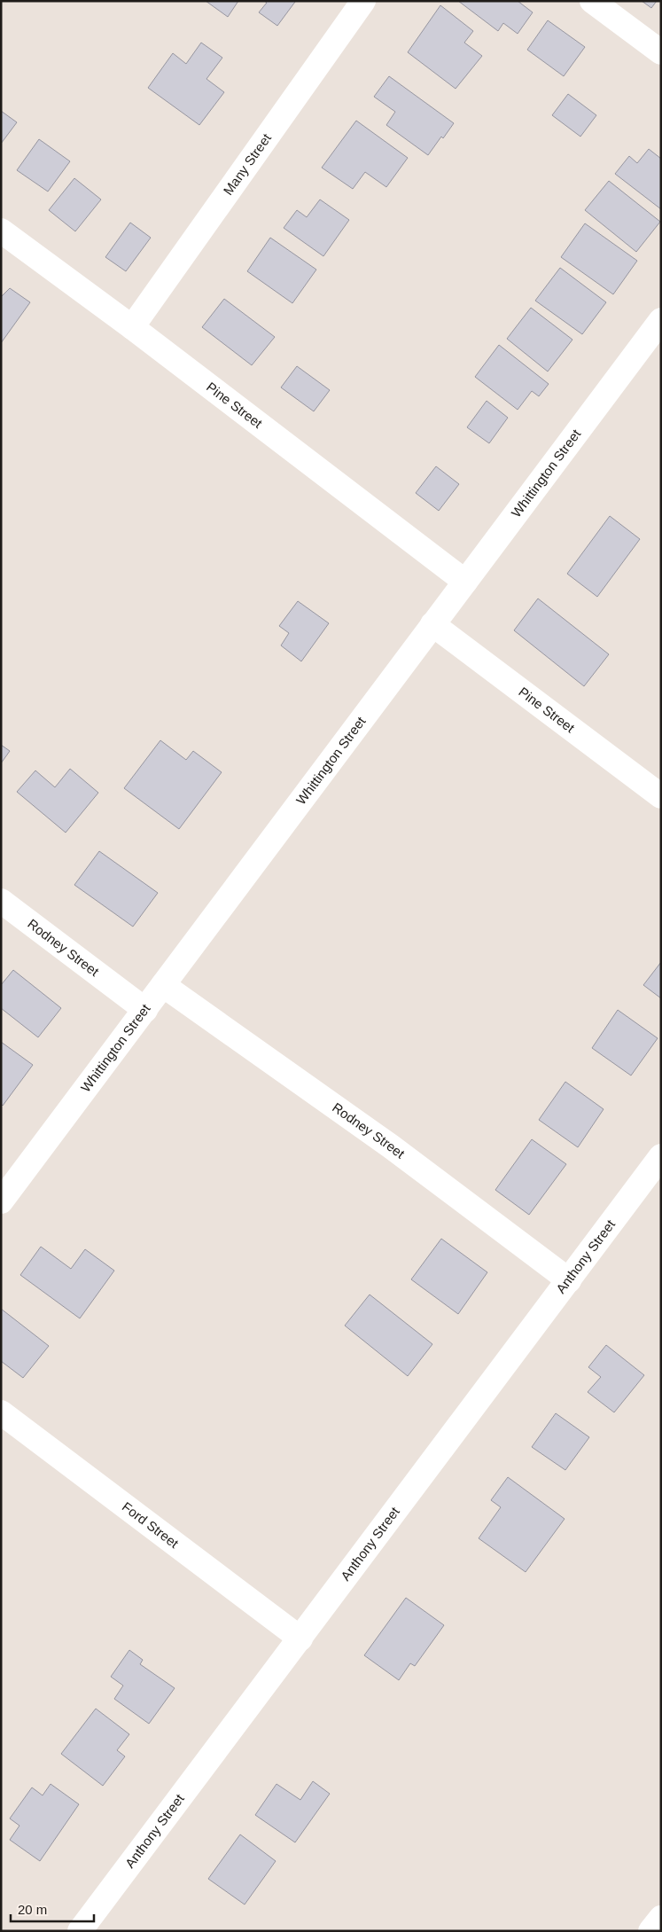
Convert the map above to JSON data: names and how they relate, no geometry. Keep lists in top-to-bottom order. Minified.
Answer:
{"streets":{"street":["Many Street","Pine Street","Whittington Street","Rodney Street","Anthony Street","Ford Street"]},"crossings":[["Many Street","Pine Street"],["Pine Street","Whittington Street"],["Whittington Street","Rodney Street"],["Rodney Street","Anthony Street"],["Anthony Street","Ford Street"]],"scale_bar":"20 m"}
